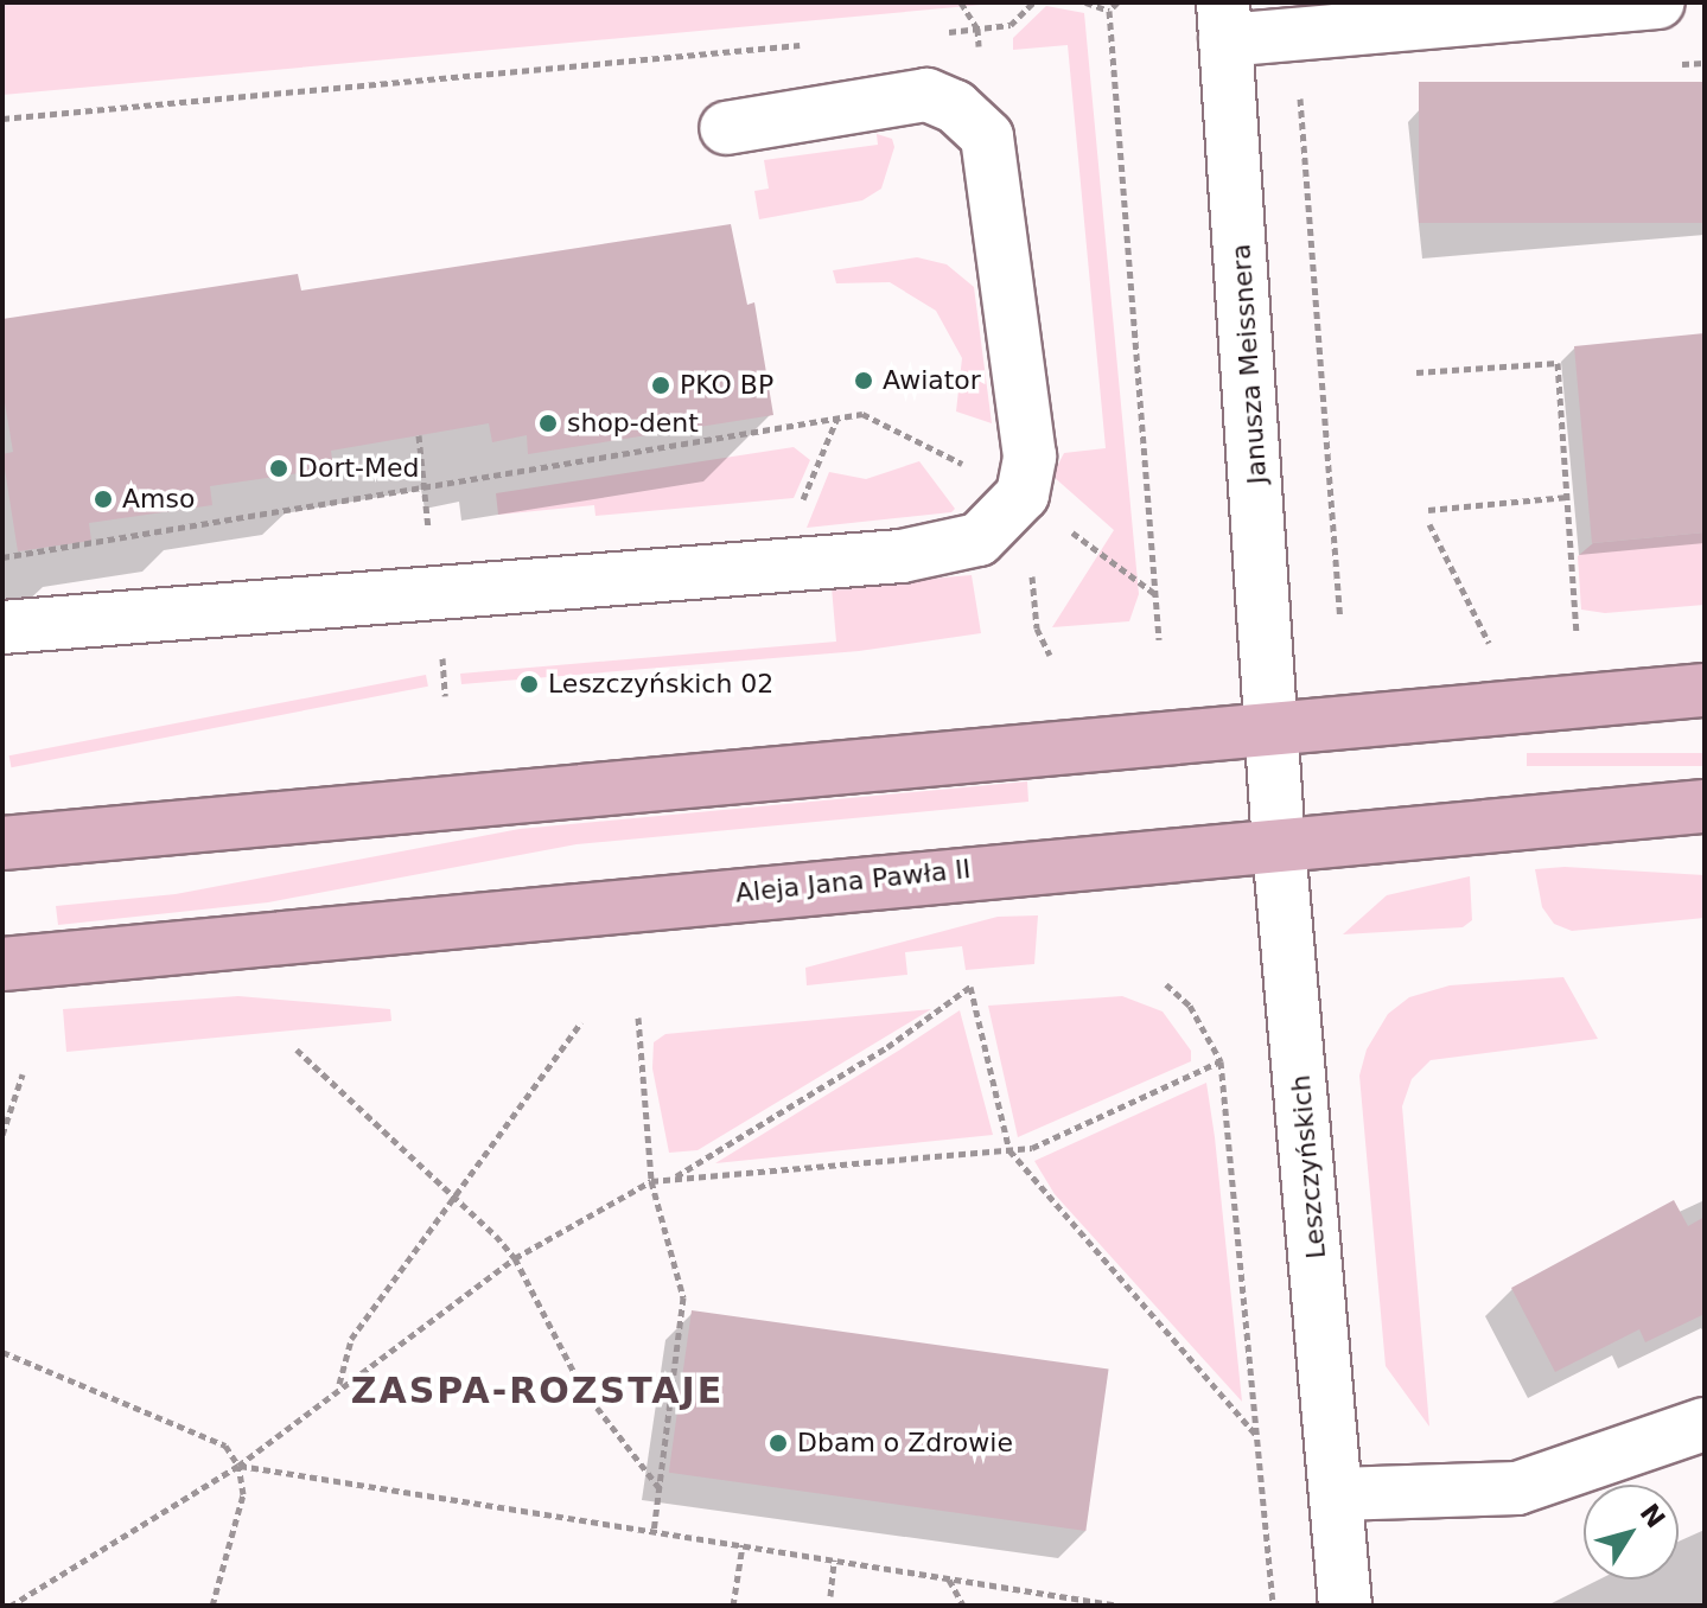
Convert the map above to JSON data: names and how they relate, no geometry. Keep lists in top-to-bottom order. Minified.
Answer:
{"streets":{"main road":["Aleja Jana Pawła II"],"street":["Janusza Meissnera","Leszczyńskich"]},"crossings":[["Janusza Meissnera","Leszczyńskich"],["Aleja Jana Pawła II","Leszczyńskich"]],"districts":["ZASPA-ROZSTAJE"],"places":["Awiator","PKO BP","shop-dent","Dort-Med","Amso","Leszczyńskich 02","Dbam o Zdrowie"],"north":"top right"}
